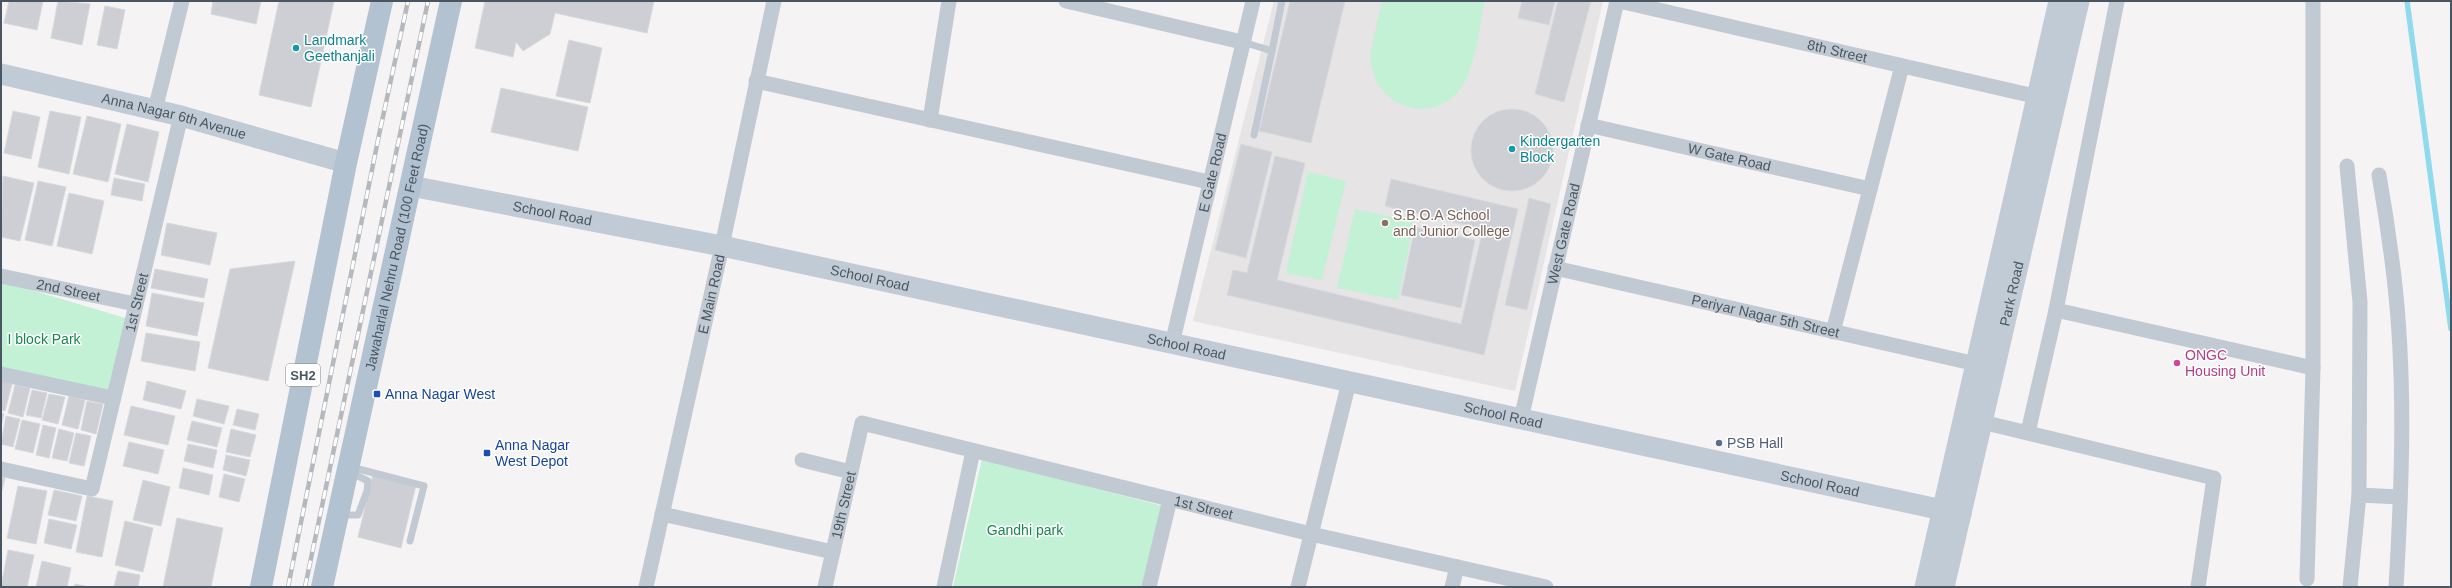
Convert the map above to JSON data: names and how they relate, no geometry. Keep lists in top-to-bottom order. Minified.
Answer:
{"streets":{"main road":["Jawaharlal Nehru Road (100 Feet Road)","SH2"],"street":["8th Street","Anna Nagar 6th Avenue","W Gate Road","E Gate Road","School Road","West Gate Road","2nd Street","E Main Road","Park Road","1st Street","Periyar Nagar 5th Street","19th Street"]},"crossings":[["8th Street","West Gate Road"],["8th Street","Park Road"],["Anna Nagar 6th Avenue","1st Street"],["Anna Nagar 6th Avenue","SH2"],["W Gate Road","West Gate Road"],["E Gate Road","School Road"],["School Road","West Gate Road"],["School Road","Jawaharlal Nehru Road (100 Feet Road)"],["School Road","E Main Road"],["School Road","Park Road"],["West Gate Road","Periyar Nagar 5th Street"],["2nd Street","1st Street"],["Park Road","Periyar Nagar 5th Street"],["1st Street","19th Street"]],"parks":["I block Park","Gandhi park"],"places":{"other":["Landmark Geethanjali","Kindergarten Block","S.B.O.A School and Junior College","ONGC Housing Unit","PSB Hall"],"transit":["Anna Nagar West","Anna Nagar West Depot"]}}
